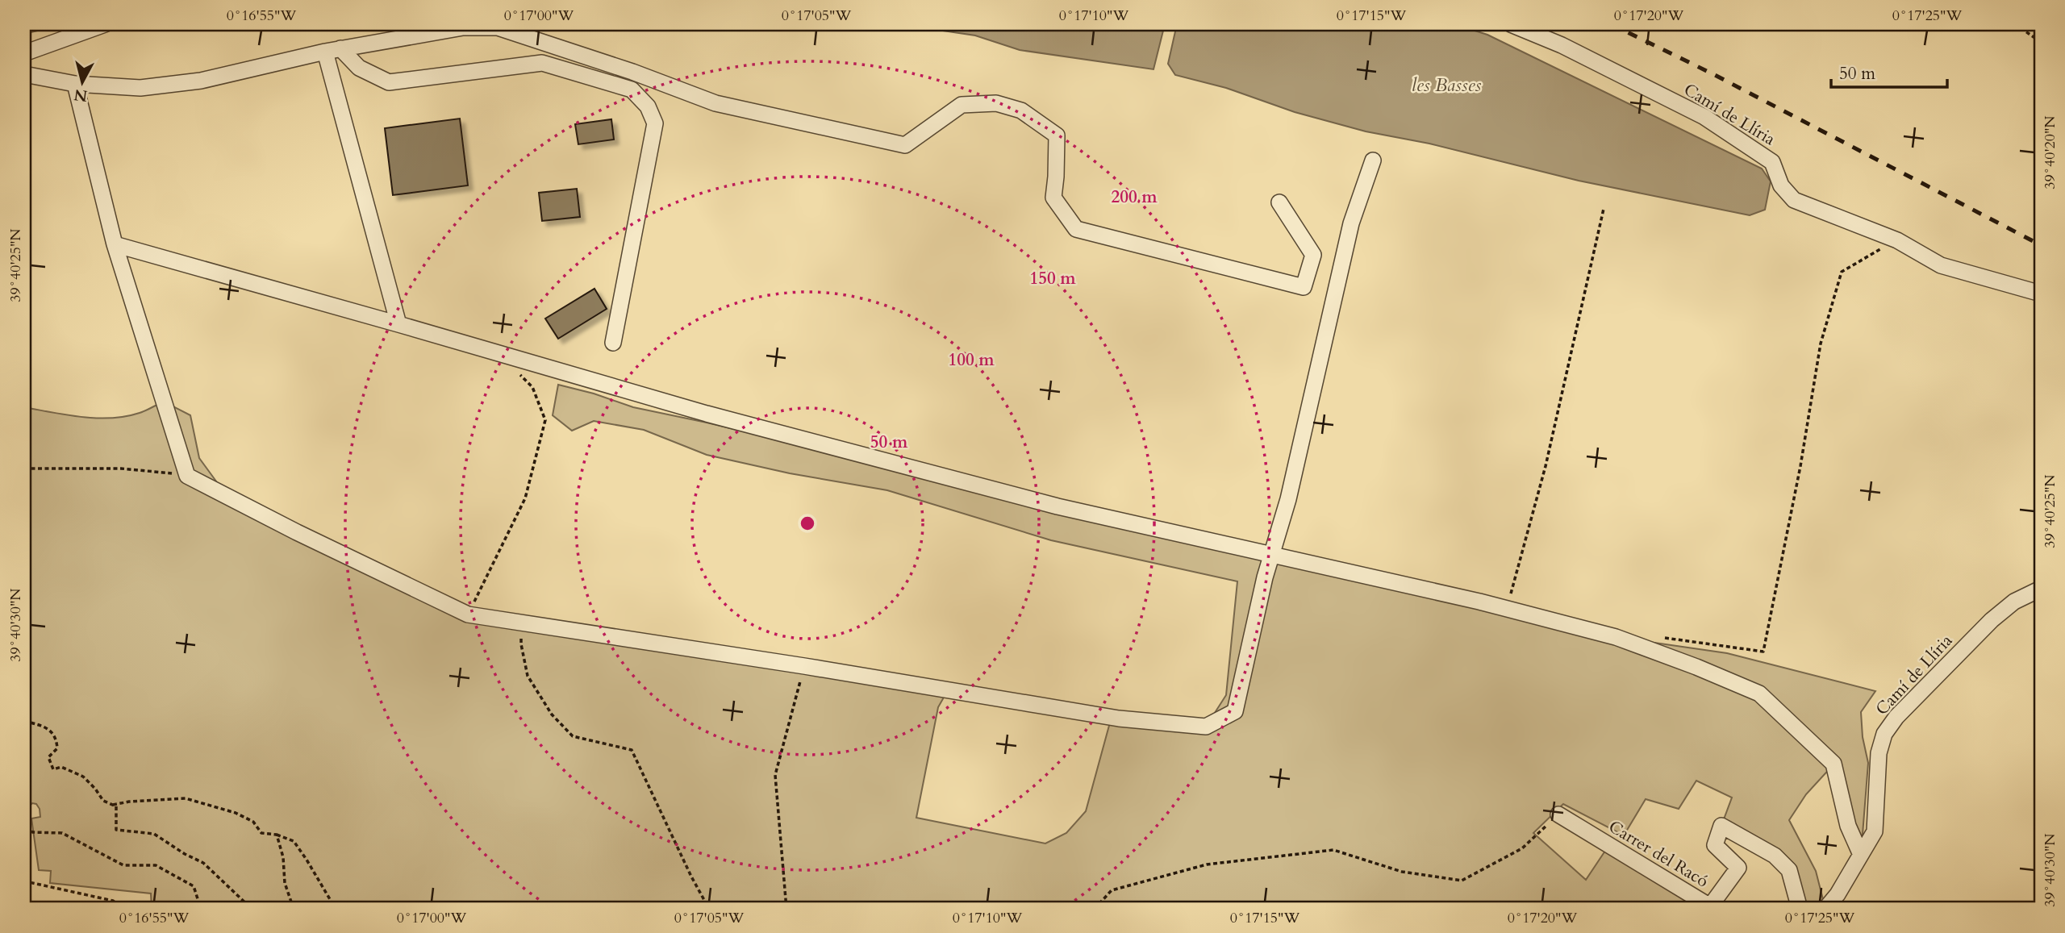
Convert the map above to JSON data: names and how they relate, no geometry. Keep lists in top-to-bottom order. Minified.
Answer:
{"streets":{"street":["Camí de Llíria","Carrer del Racó"]},"water":["les Basses"],"scale_bar":"50 m","north":"bottom","coordinates":["0°16'55\"W","0°17'00\"W","0°17'05\"W","0°17'10\"W","0°17'15\"W","0°17'20\"W","0°17'25\"W","39°40'20\"N","39°40'25\"N","39°40'30\"N"],"rings":["200 m","150 m","100 m","50 m"]}
